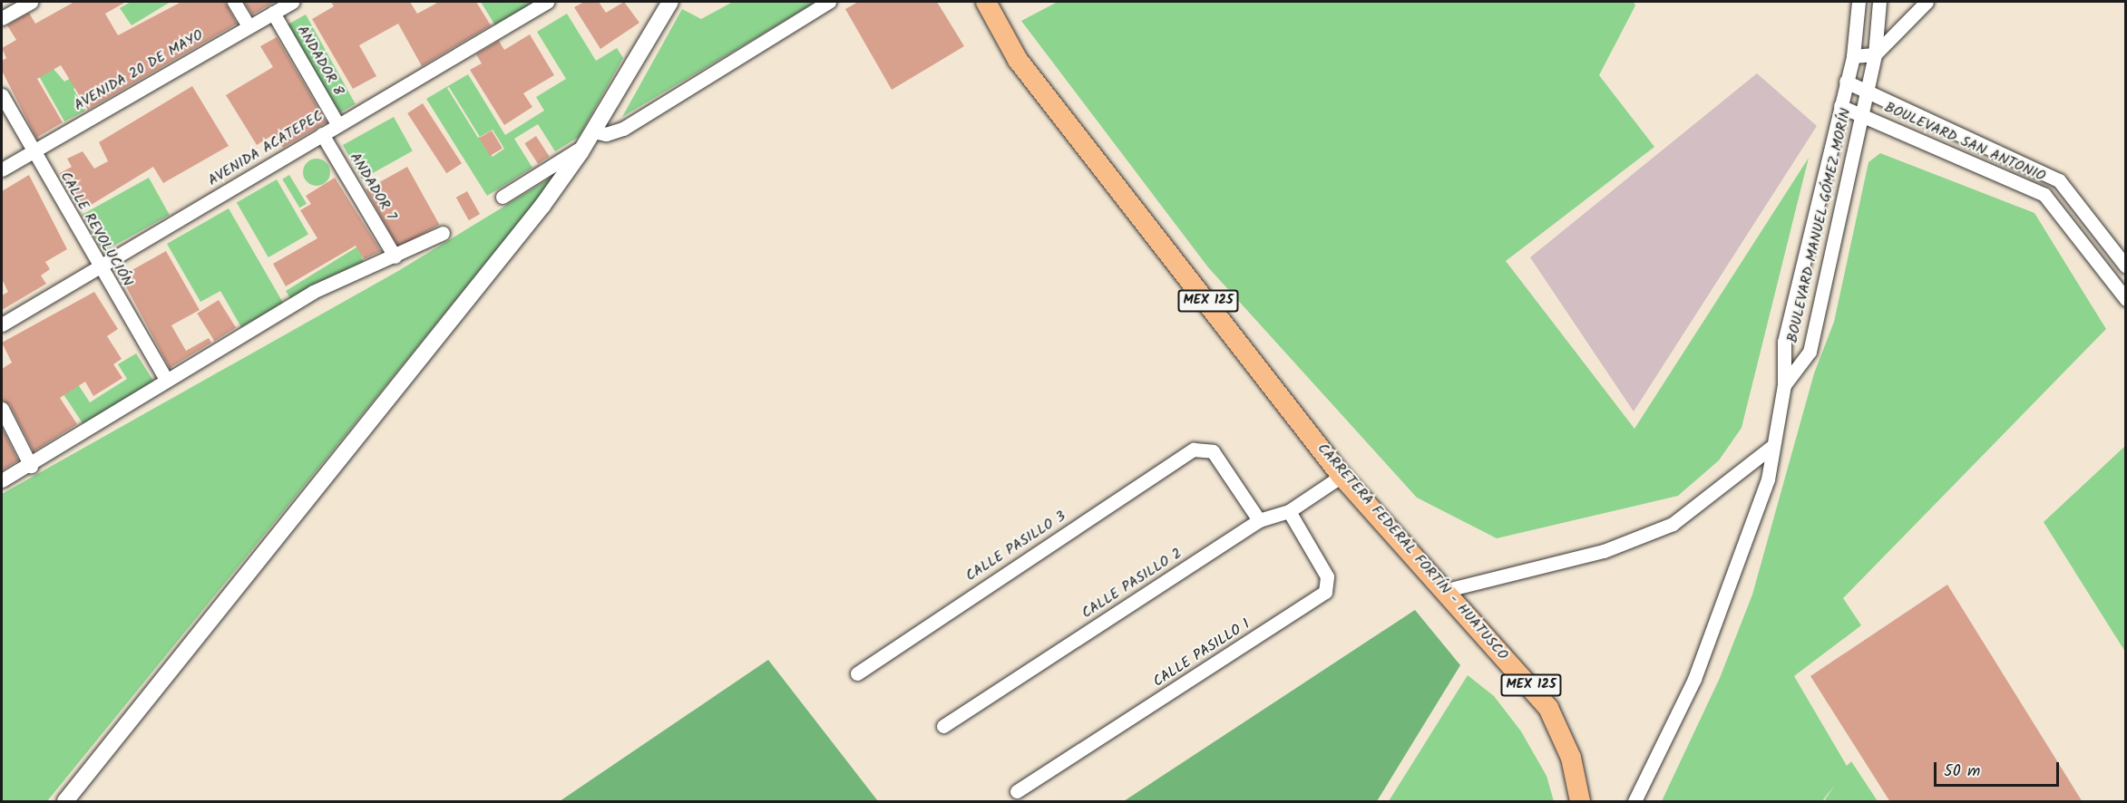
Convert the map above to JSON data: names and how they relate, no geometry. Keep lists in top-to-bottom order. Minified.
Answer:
{"streets":{"main road":["MEX 125","CARRETERA FEDERAL FORTÍN - HUATUSCO"],"street":["ANDADOR 8","AVENIDA 20 DE MAYO","BOULEVARD SAN ANTONIO","AVENIDA ACATEPEC","ANDADOR 7","BOULEVARD MANUEL GÓMEZ MORÍN","CALLE REVOLUCIÓN","CALLE PASILLO 3","CALLE PASILLO 2","CALLE PASILLO 1"]},"crossings":[["ANDADOR 8","AVENIDA 20 DE MAYO"],["ANDADOR 8","AVENIDA ACATEPEC"],["AVENIDA 20 DE MAYO","CALLE REVOLUCIÓN"],["BOULEVARD SAN ANTONIO","BOULEVARD MANUEL GÓMEZ MORÍN"],["AVENIDA ACATEPEC","ANDADOR 7"],["AVENIDA ACATEPEC","CALLE REVOLUCIÓN"],["CALLE PASILLO 3","CALLE PASILLO 2"],["CARRETERA FEDERAL FORTÍN - HUATUSCO","CALLE PASILLO 2"],["CALLE PASILLO 2","CALLE PASILLO 1"]],"scale_bar":"50 m"}
